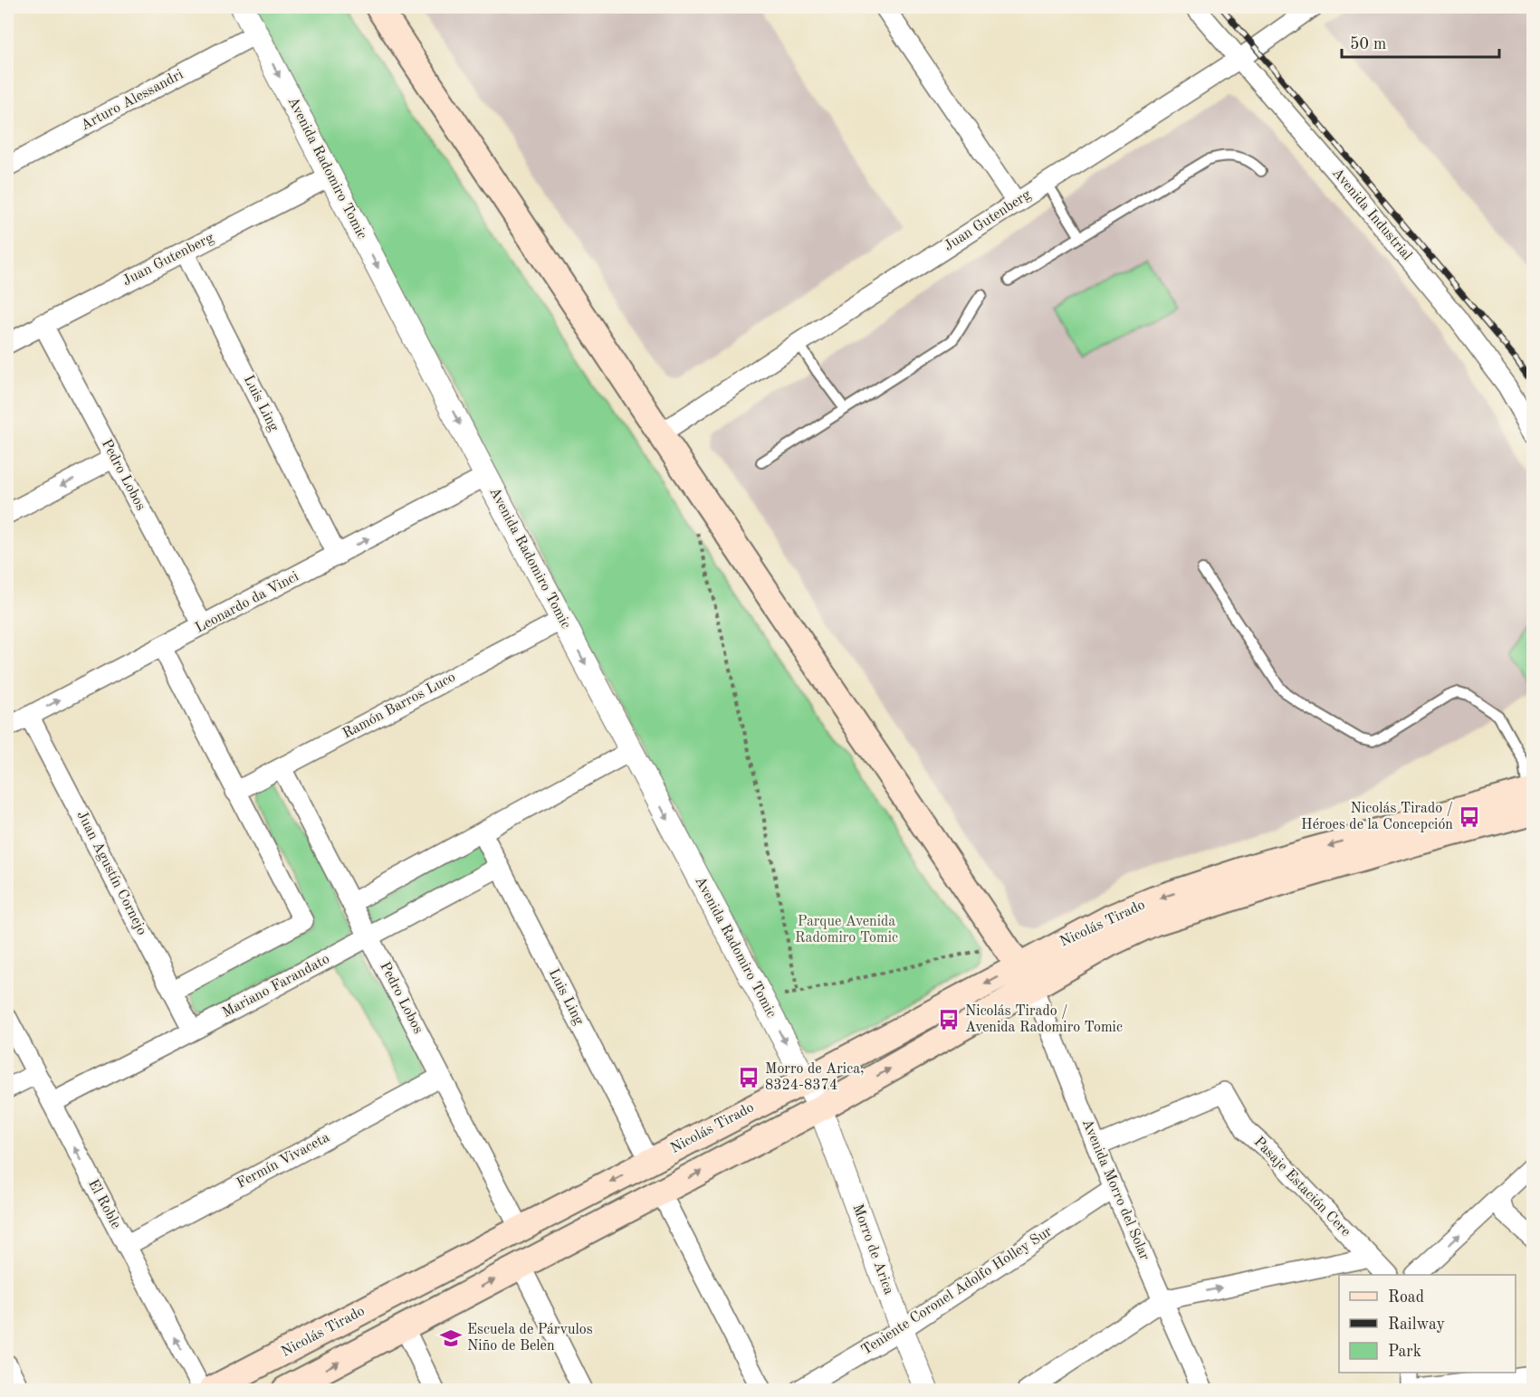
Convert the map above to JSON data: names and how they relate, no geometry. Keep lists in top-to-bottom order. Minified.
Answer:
{"streets":{"main road":["Nicolás Tirado"],"street":["Arturo Alessandri","Avenida Radomiro Tomic","Avenida Industrial","Juan Gutenberg","Luis Ling","Pedro Lobos","Leonardo da Vinci","Ramón Barros Luco","Juan Agustín Cornejo","Mariano Farandato","Fermín Vivaceta","Pasaje Estación Cere","Avenida Morro del Solar","El Roble","Morro de Arica","Teniente Coronel Adolfo Holley Sur"]},"crossings":[["Arturo Alessandri","Avenida Radomiro Tomic"],["Avenida Radomiro Tomic","Juan Gutenberg"],["Avenida Radomiro Tomic","Leonardo da Vinci"],["Avenida Radomiro Tomic","Ramón Barros Luco"],["Avenida Radomiro Tomic","Nicolás Tirado"],["Avenida Radomiro Tomic","Morro de Arica"],["Avenida Industrial","Juan Gutenberg"],["Juan Gutenberg","Luis Ling"],["Juan Gutenberg","Pedro Lobos"],["Luis Ling","Leonardo da Vinci"],["Luis Ling","Nicolás Tirado"],["Luis Ling","Mariano Farandato"],["Pedro Lobos","Leonardo da Vinci"],["Pedro Lobos","Ramón Barros Luco"],["Pedro Lobos","Nicolás Tirado"],["Pedro Lobos","Mariano Farandato"],["Pedro Lobos","Fermín Vivaceta"],["Leonardo da Vinci","Juan Agustín Cornejo"],["Juan Agustín Cornejo","Mariano Farandato"],["Nicolás Tirado","Avenida Morro del Solar"],["Nicolás Tirado","Morro de Arica"],["Mariano Farandato","El Roble"],["Fermín Vivaceta","El Roble"],["Pasaje Estación Cere","Avenida Morro del Solar"],["Avenida Morro del Solar","Teniente Coronel Adolfo Holley Sur"],["Morro de Arica","Teniente Coronel Adolfo Holley Sur"]],"one_way":["Avenida Radomiro Tomic","Leonardo da Vinci","El Roble"],"parks":["Parque Avenida Radomiro Tomic"],"places":{"bus stop":["Nicolás Tirado / Héroes de la Concepción","Nicolás Tirado / Avenida Radomiro Tomic","Morro de Arica, 8324-8374"],"school or university":["Escuela de Párvulos Niño de Belen"]},"legend":["Road","Railway","Park"],"scale_bar":"50 m"}
